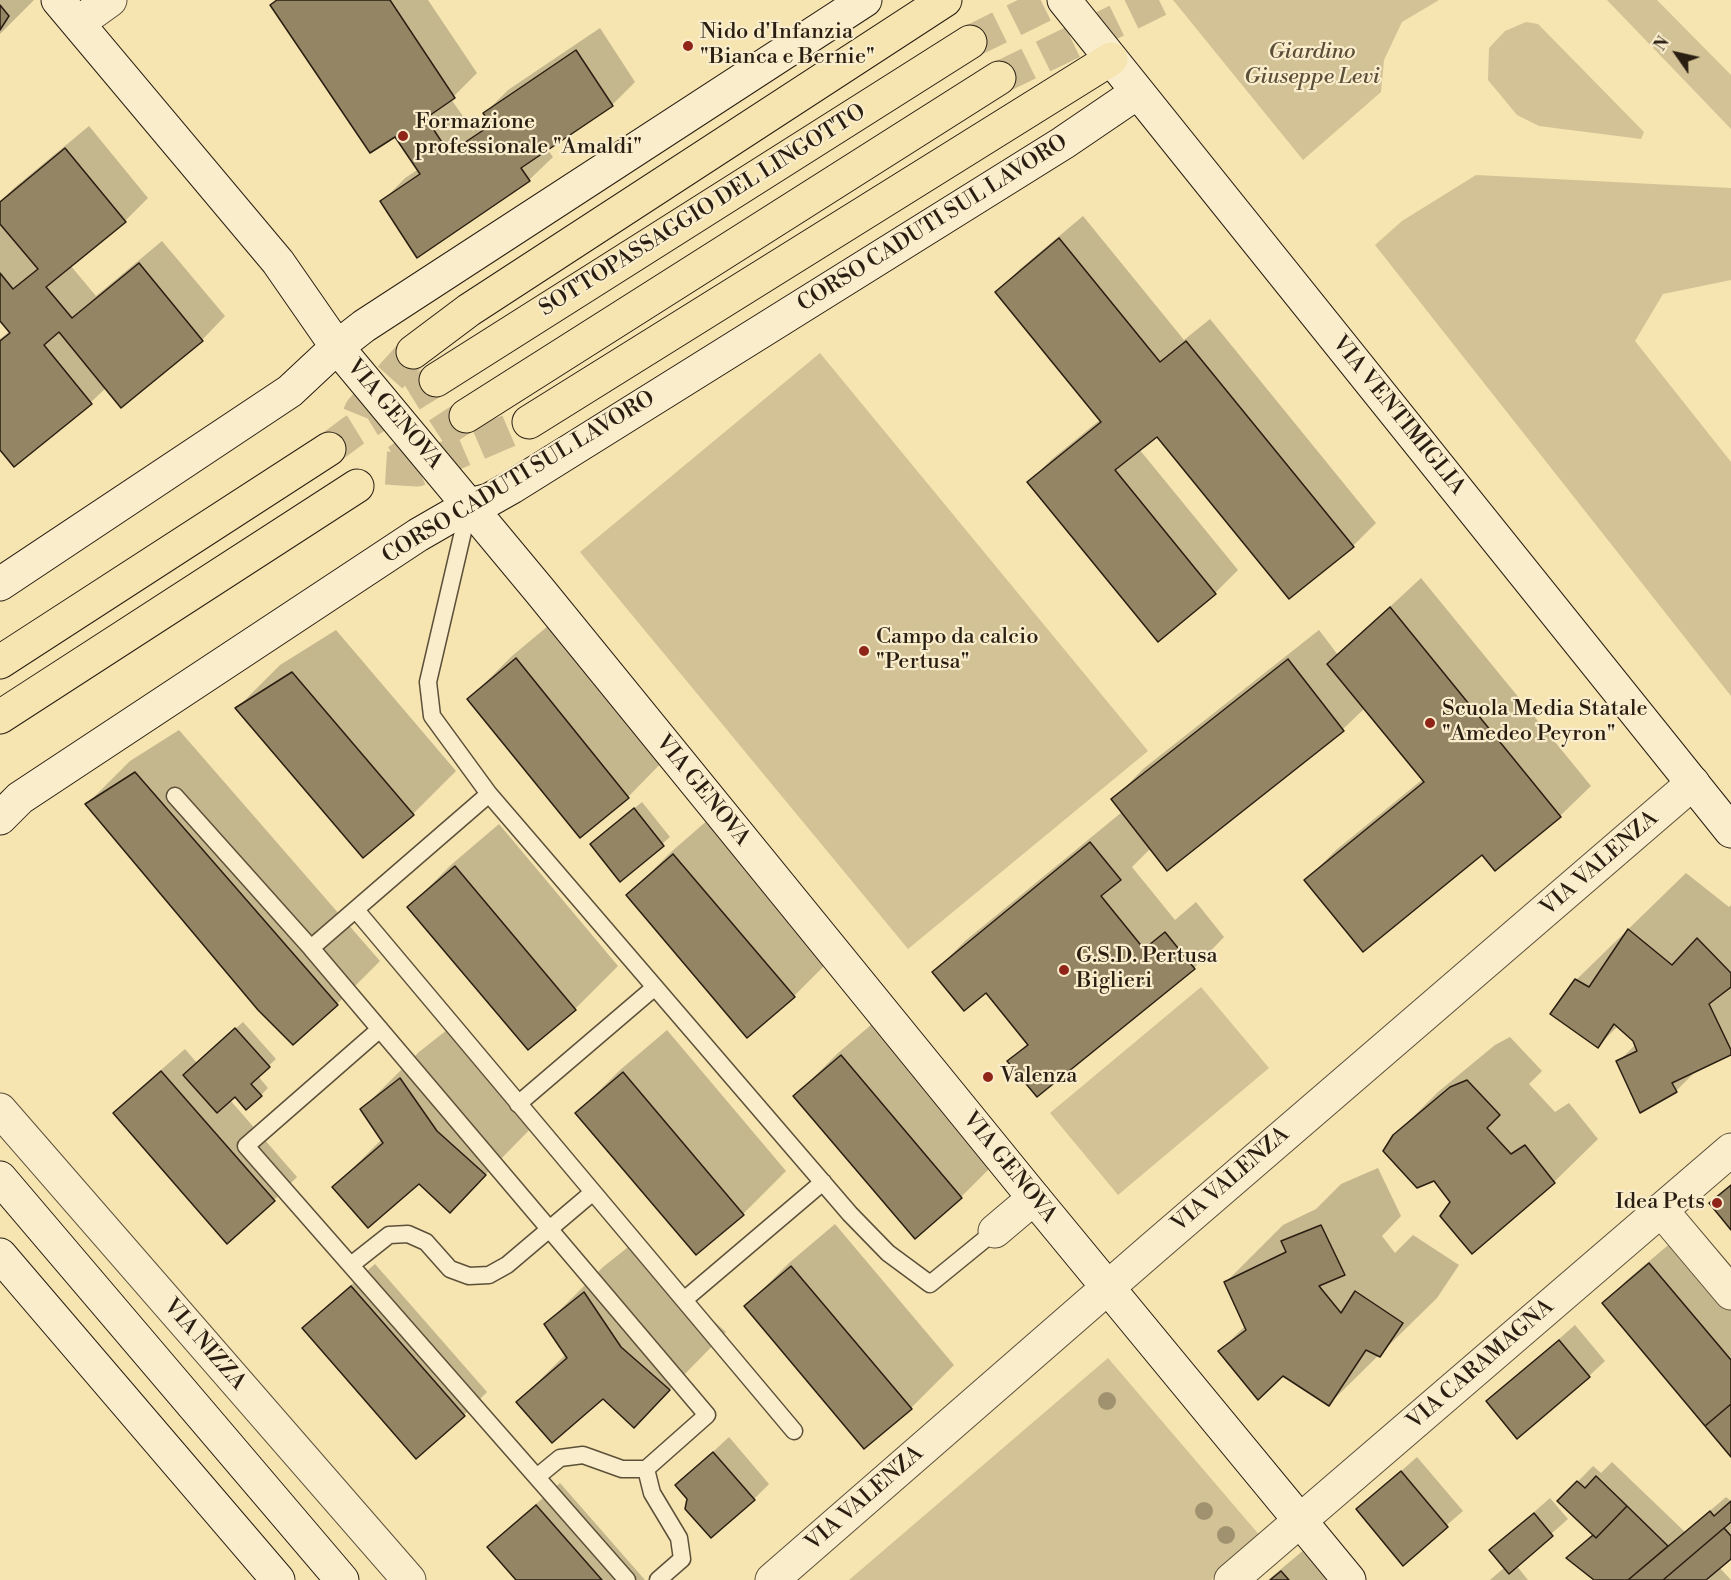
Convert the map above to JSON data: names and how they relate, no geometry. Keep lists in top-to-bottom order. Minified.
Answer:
{"streets":{"main road":["SOTTOPASSAGGIO DEL LINGOTTO"],"street":["CORSO CADUTI SUL LAVORO","VIA GENOVA","VIA VENTIMIGLIA","VIA VALENZA","VIA NIZZA","VIA CARAMAGNA"]},"crossings":[["CORSO CADUTI SUL LAVORO","VIA GENOVA"],["CORSO CADUTI SUL LAVORO","VIA VENTIMIGLIA"],["VIA GENOVA","VIA VALENZA"],["VIA GENOVA","VIA CARAMAGNA"],["VIA VENTIMIGLIA","VIA VALENZA"]],"parks":["Giardino Giuseppe Levi"],"places":["Nido d'Infanzia \"Bianca e Bernie\"","Formazione professionale \"Amaldi\"","Campo da calcio \"Pertusa\"","Scuola Media Statale \"Amedeo Peyron\"","G.S.D. Pertusa Biglieri","Valenza","Idea Pets"],"north":"top left"}
